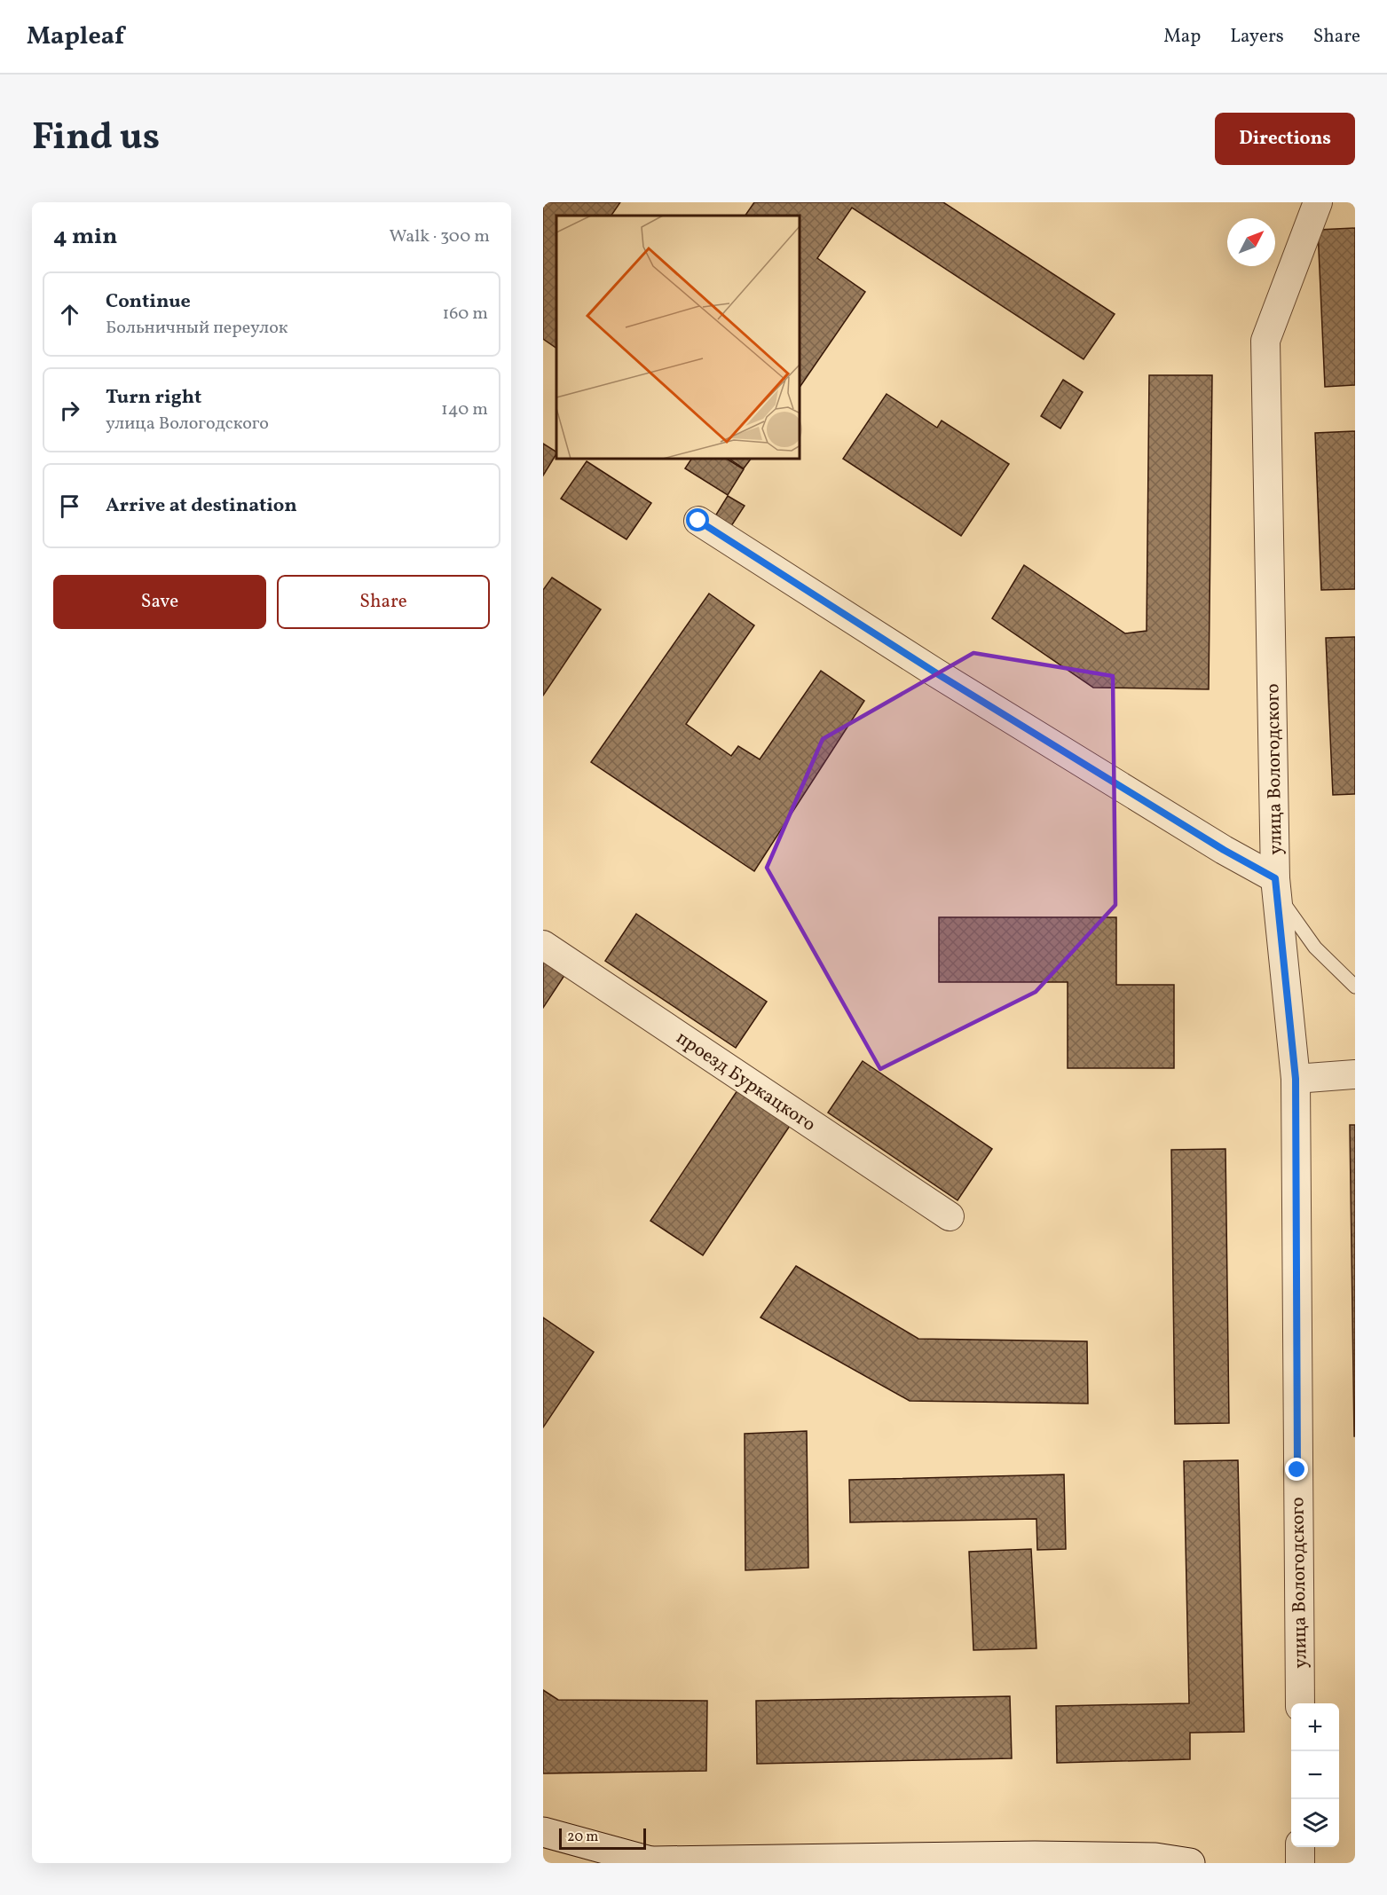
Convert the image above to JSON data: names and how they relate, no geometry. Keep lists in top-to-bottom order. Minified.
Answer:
{"streets":{"street":["улица Вологодского","проезд Буркацкого"]},"scale_bar":"20 m","north":"top right","page":{"header":"Mapleaf","nav":["Map","Layers","Share"],"title":"Find us","buttons":["Directions",["Save","Share"]],"heading":["4 min","Walk · 300 m"],"list":[["Continue","Больничный переулок","160 m"],["Turn right","улица Вологодского","140 m"],"Arrive at destination"],"map_buttons":["+","−"],"scale":"20 m"}}
